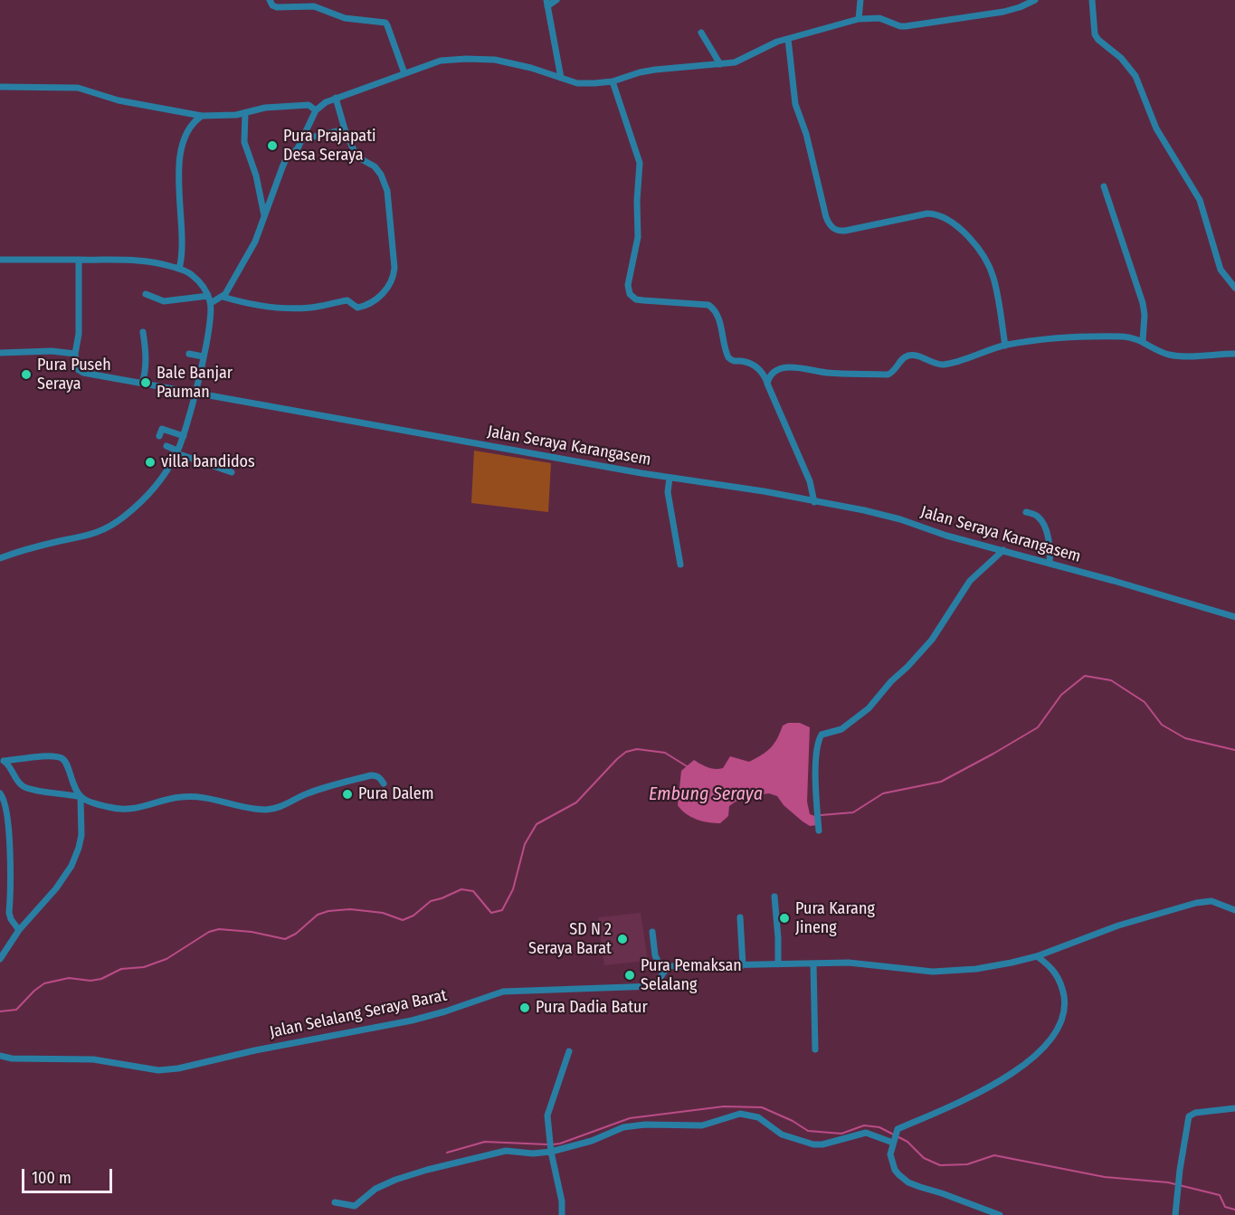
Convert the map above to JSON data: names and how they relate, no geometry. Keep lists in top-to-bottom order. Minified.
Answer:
{"streets":{"street":["Jalan Seraya Karangasem","Jalan Selalang Seraya Barat"]},"water":["Embung Seraya"],"places":["Pura Prajapati Desa Seraya","Pura Puseh Seraya","Bale Banjar Pauman","villa bandidos","Pura Dalem","Pura Karang Jineng","SD N 2 Seraya Barat","Pura Pemaksan Selalang","Pura Dadia Batur"],"scale_bar":"100 m"}
